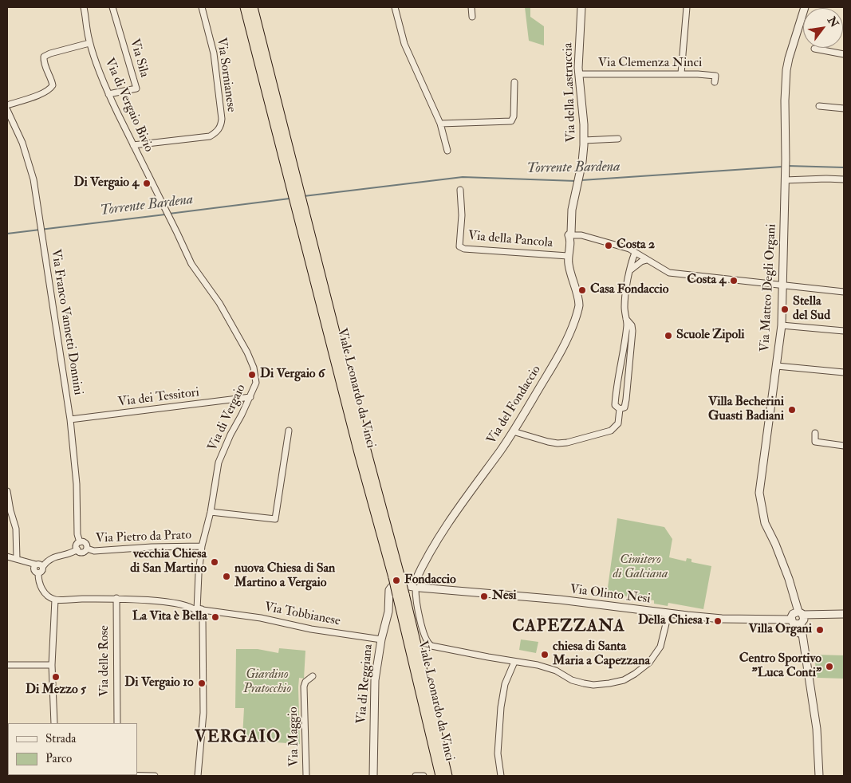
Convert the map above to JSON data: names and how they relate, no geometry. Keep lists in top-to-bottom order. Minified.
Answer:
{"streets":{"highway":["Viale Leonardo da Vinci"],"street":["Via Sila","Via Clemenza Ninci","Via Sornianese","Via della Lastruccia","Via di Vergaio Bivio","Via della Pancola","Via Matteo Degli Organi","Via Franco Vannetti Donnini","Via dei Tessitori","Via del Fondaccio","Via di Vergaio","Via Pietro da Prato","Via Olinto Nesi","Via Tobbianese","Via delle Rose","Via di Reggiana","Via Maggio"]},"crossings":[["Via Sila","Via di Vergaio Bivio"],["Via Clemenza Ninci","Via della Lastruccia"],["Via Sornianese","Via di Vergaio Bivio"],["Via della Lastruccia","Via del Fondaccio"],["Via di Vergaio Bivio","Via di Vergaio"],["Via della Pancola","Via del Fondaccio"],["Via Matteo Degli Organi","Via Olinto Nesi"],["Via Franco Vannetti Donnini","Via dei Tessitori"],["Via Franco Vannetti Donnini","Via Pietro da Prato"],["Viale Leonardo da Vinci","Via del Fondaccio"],["Viale Leonardo da Vinci","Via Olinto Nesi"],["Viale Leonardo da Vinci","Via di Reggiana"],["Via dei Tessitori","Via di Vergaio"],["Via del Fondaccio","Via Olinto Nesi"],["Via del Fondaccio","Via di Reggiana"],["Via di Vergaio","Via Pietro da Prato"],["Via di Vergaio","Via Tobbianese"],["Via Olinto Nesi","Via di Reggiana"],["Via Tobbianese","Via di Reggiana"]],"districts":["CAPEZZANA","VERGAIO"],"water":["Torrente Bardena"],"parks":["Cimitero di Galciana","Giardino Pratocchio"],"places":["Di Vergaio 4","Costa 2","Costa 4","Casa Fondaccio","Stella del Sud","Scuole Zipoli","Di Vergaio 6","Villa Becherini Guasti Badiani","vecchia Chiesa di San Martino","nuova Chiesa di San Martino a Vergaio","Fondaccio","Nesi","La Vita è Bella","Della Chiesa 1","Villa Organi","chiesa di Santa Maria a Capezzana","Centro Sportivo \"Luca Conti\"","Di Mezzo 5","Di Vergaio 10"],"legend":["Strada","Parco"],"north":"top right"}
